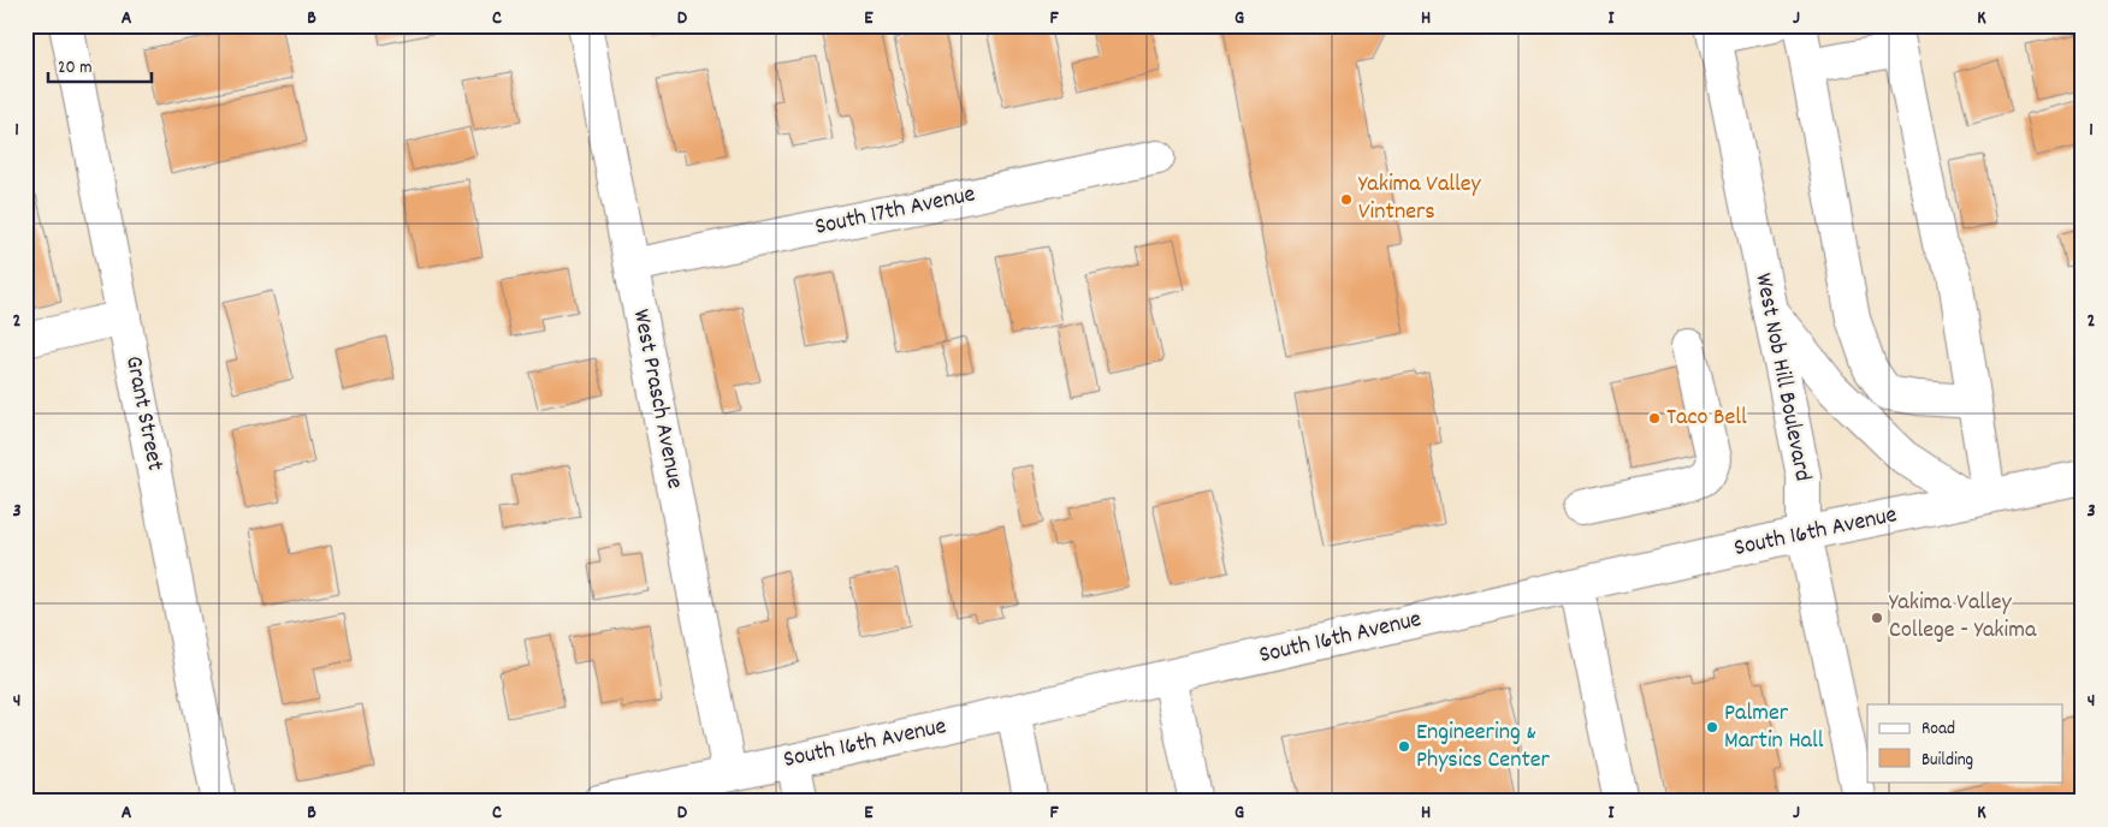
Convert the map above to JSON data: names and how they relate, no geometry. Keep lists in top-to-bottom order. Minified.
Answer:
{"streets":{"main road":["South 17th Avenue","West Nob Hill Boulevard","West Prasch Avenue","Grant Street","South 16th Avenue"]},"crossings":[["South 17th Avenue","West Prasch Avenue"],["West Nob Hill Boulevard","South 16th Avenue"],["West Prasch Avenue","South 16th Avenue"]],"places":["Yakima Valley Vintners","Taco Bell","Yakima Valley College - Yakima","Palmer Martin Hall","Engineering & Physics Center"],"legend":["Road","Building"],"scale_bar":"20 m","grid":{"columns":["A","B","C","D","E","F","G","H","I","J","K"],"rows":["1","2","3","4"]}}
